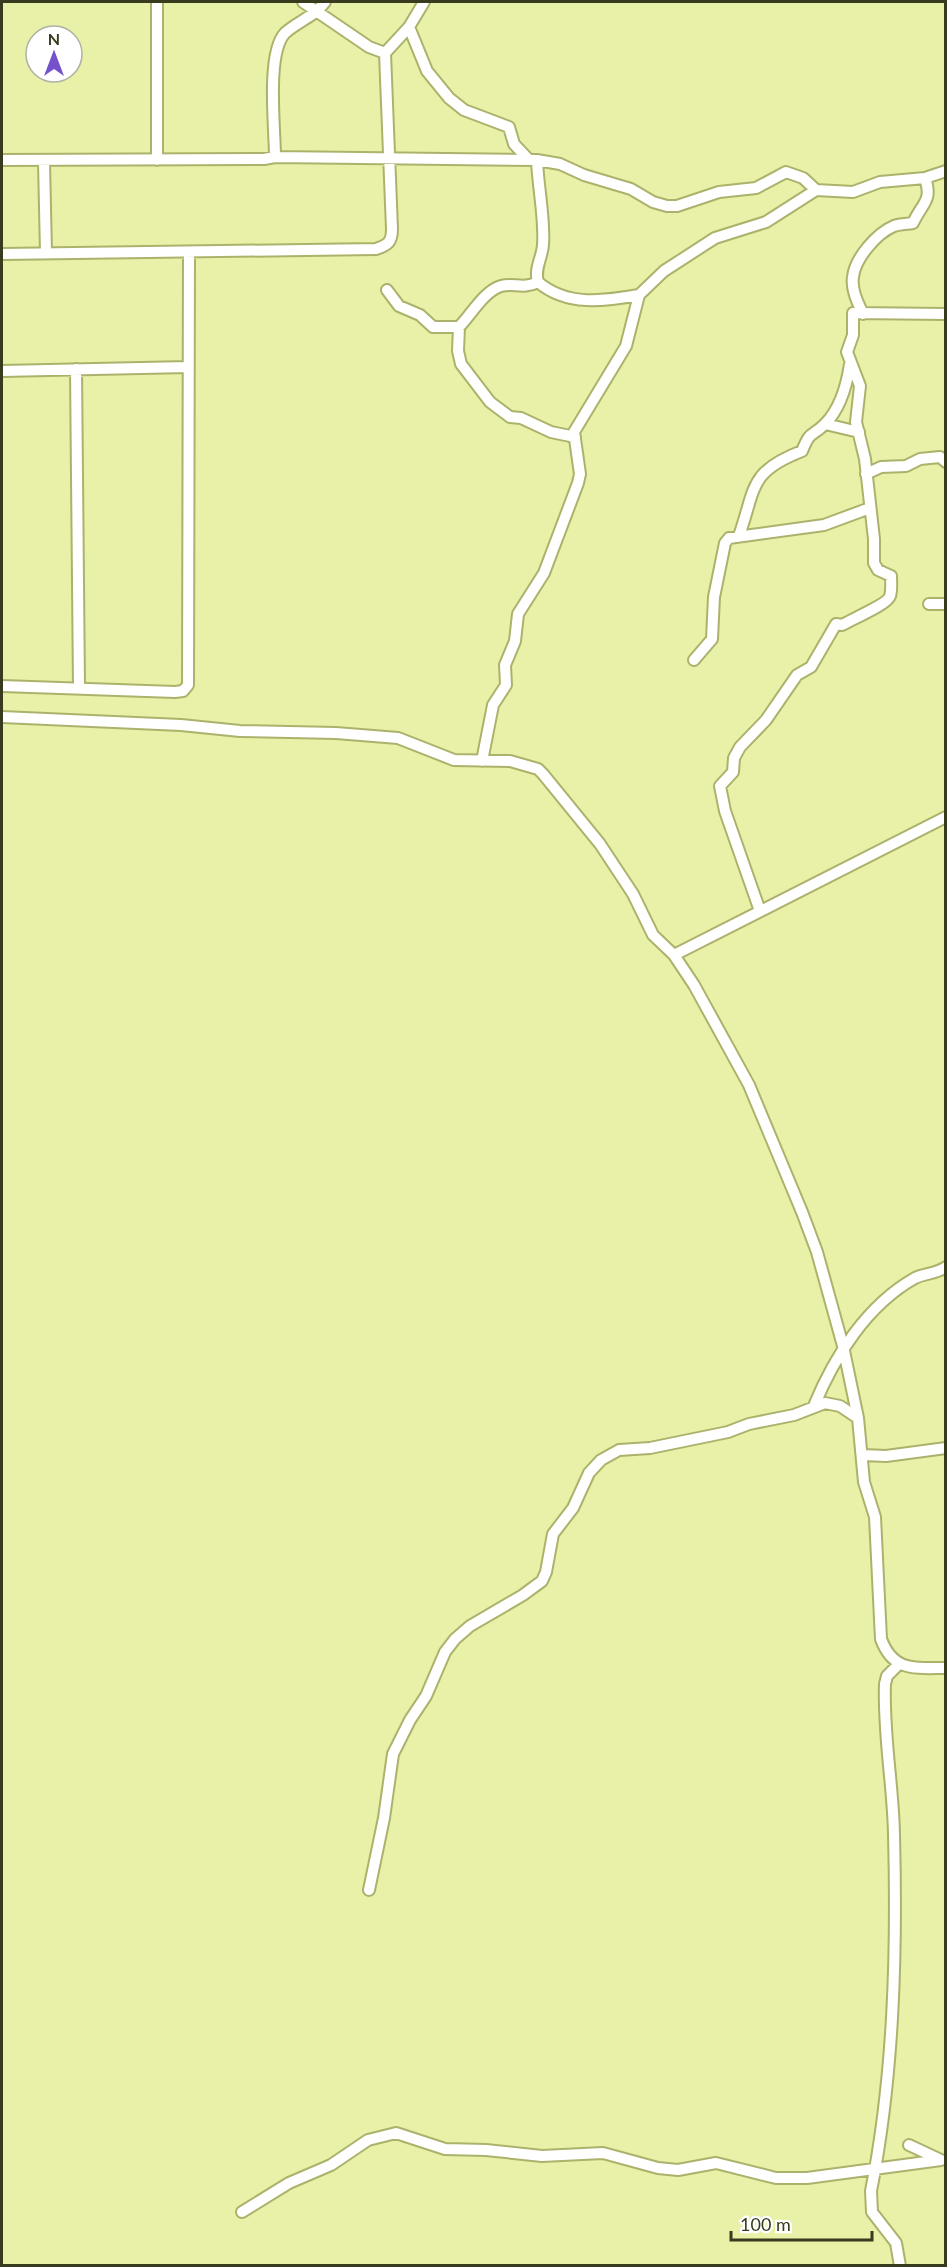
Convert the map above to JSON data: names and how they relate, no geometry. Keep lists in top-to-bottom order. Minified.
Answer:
{"scale_bar":"100 m","north":"top"}
